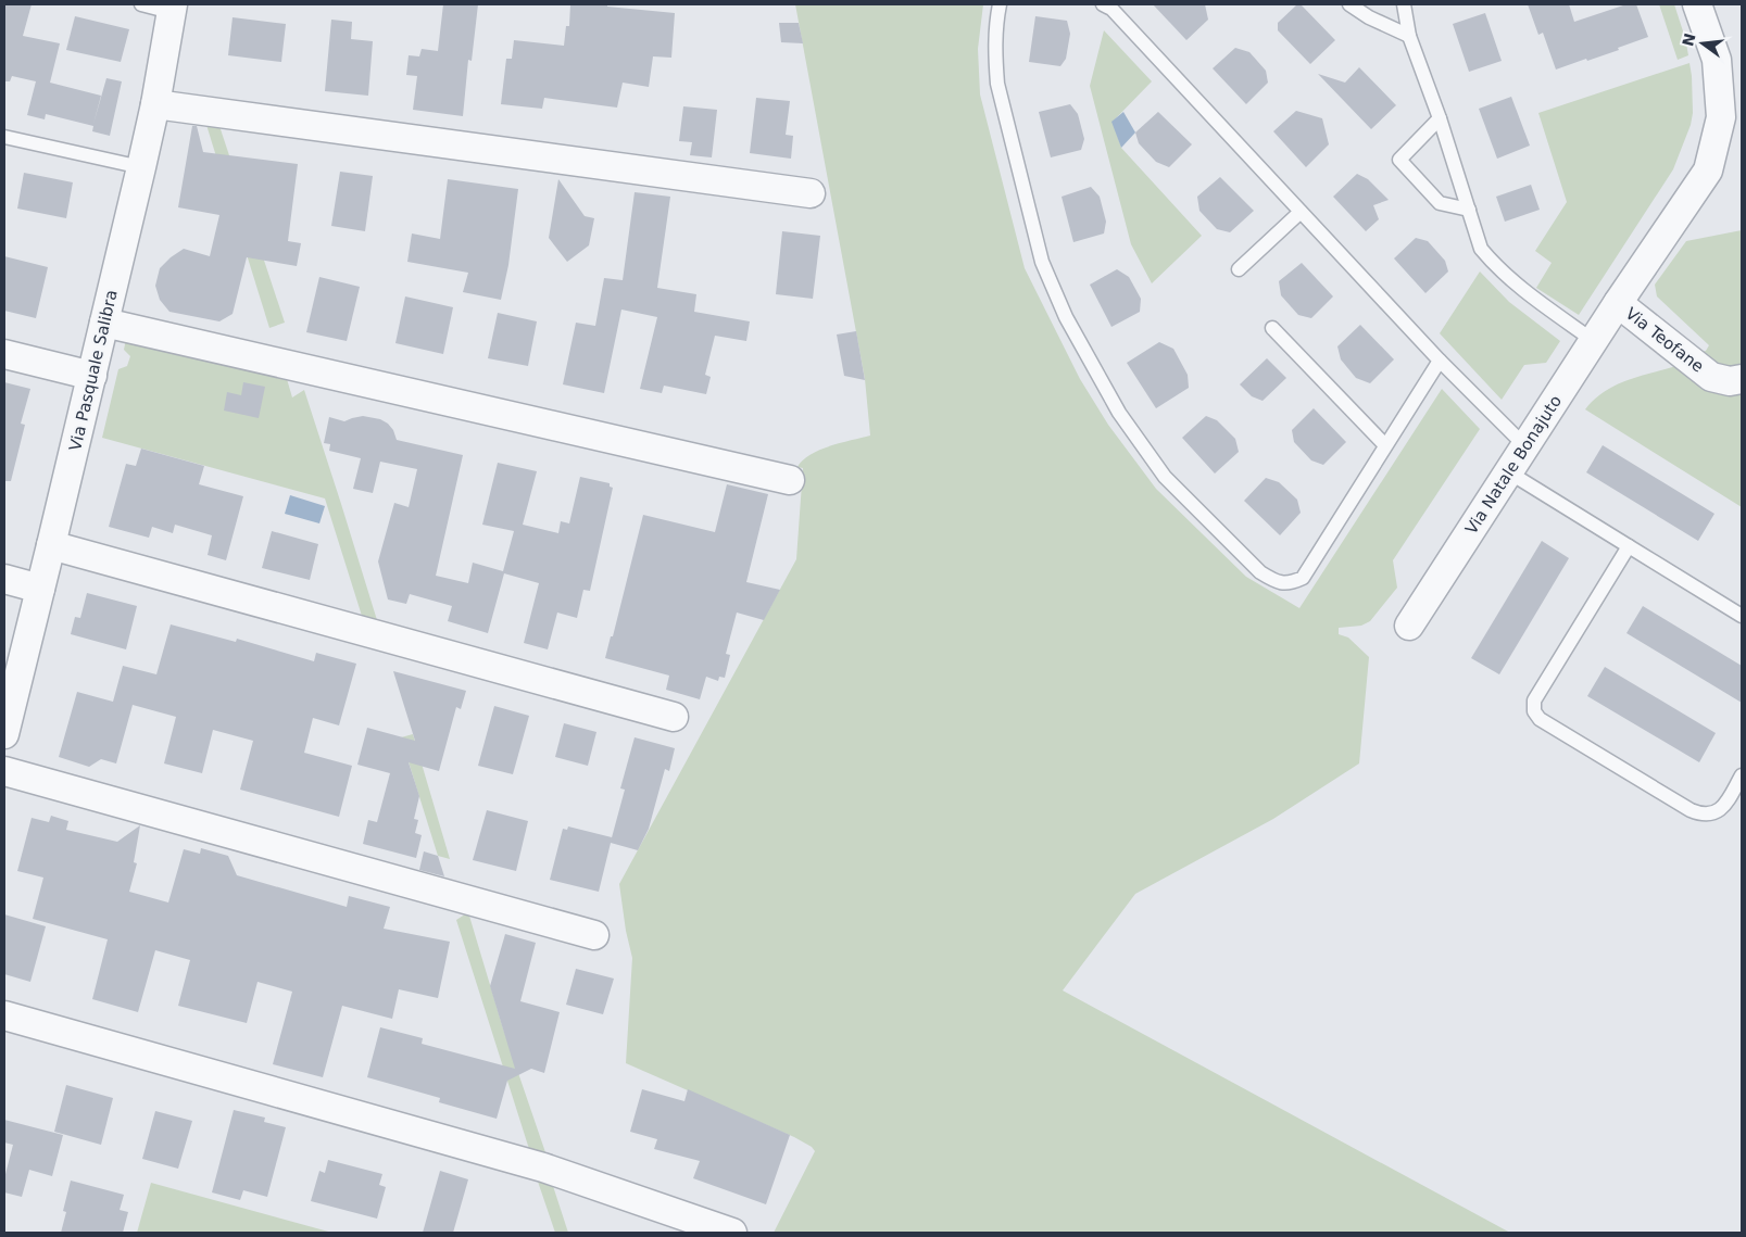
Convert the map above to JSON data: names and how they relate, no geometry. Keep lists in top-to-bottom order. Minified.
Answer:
{"streets":{"street":["Via Teofane","Via Pasquale Salibra","Via Natale Bonajuto"]},"crossings":[["Via Teofane","Via Natale Bonajuto"]],"north":"left"}
